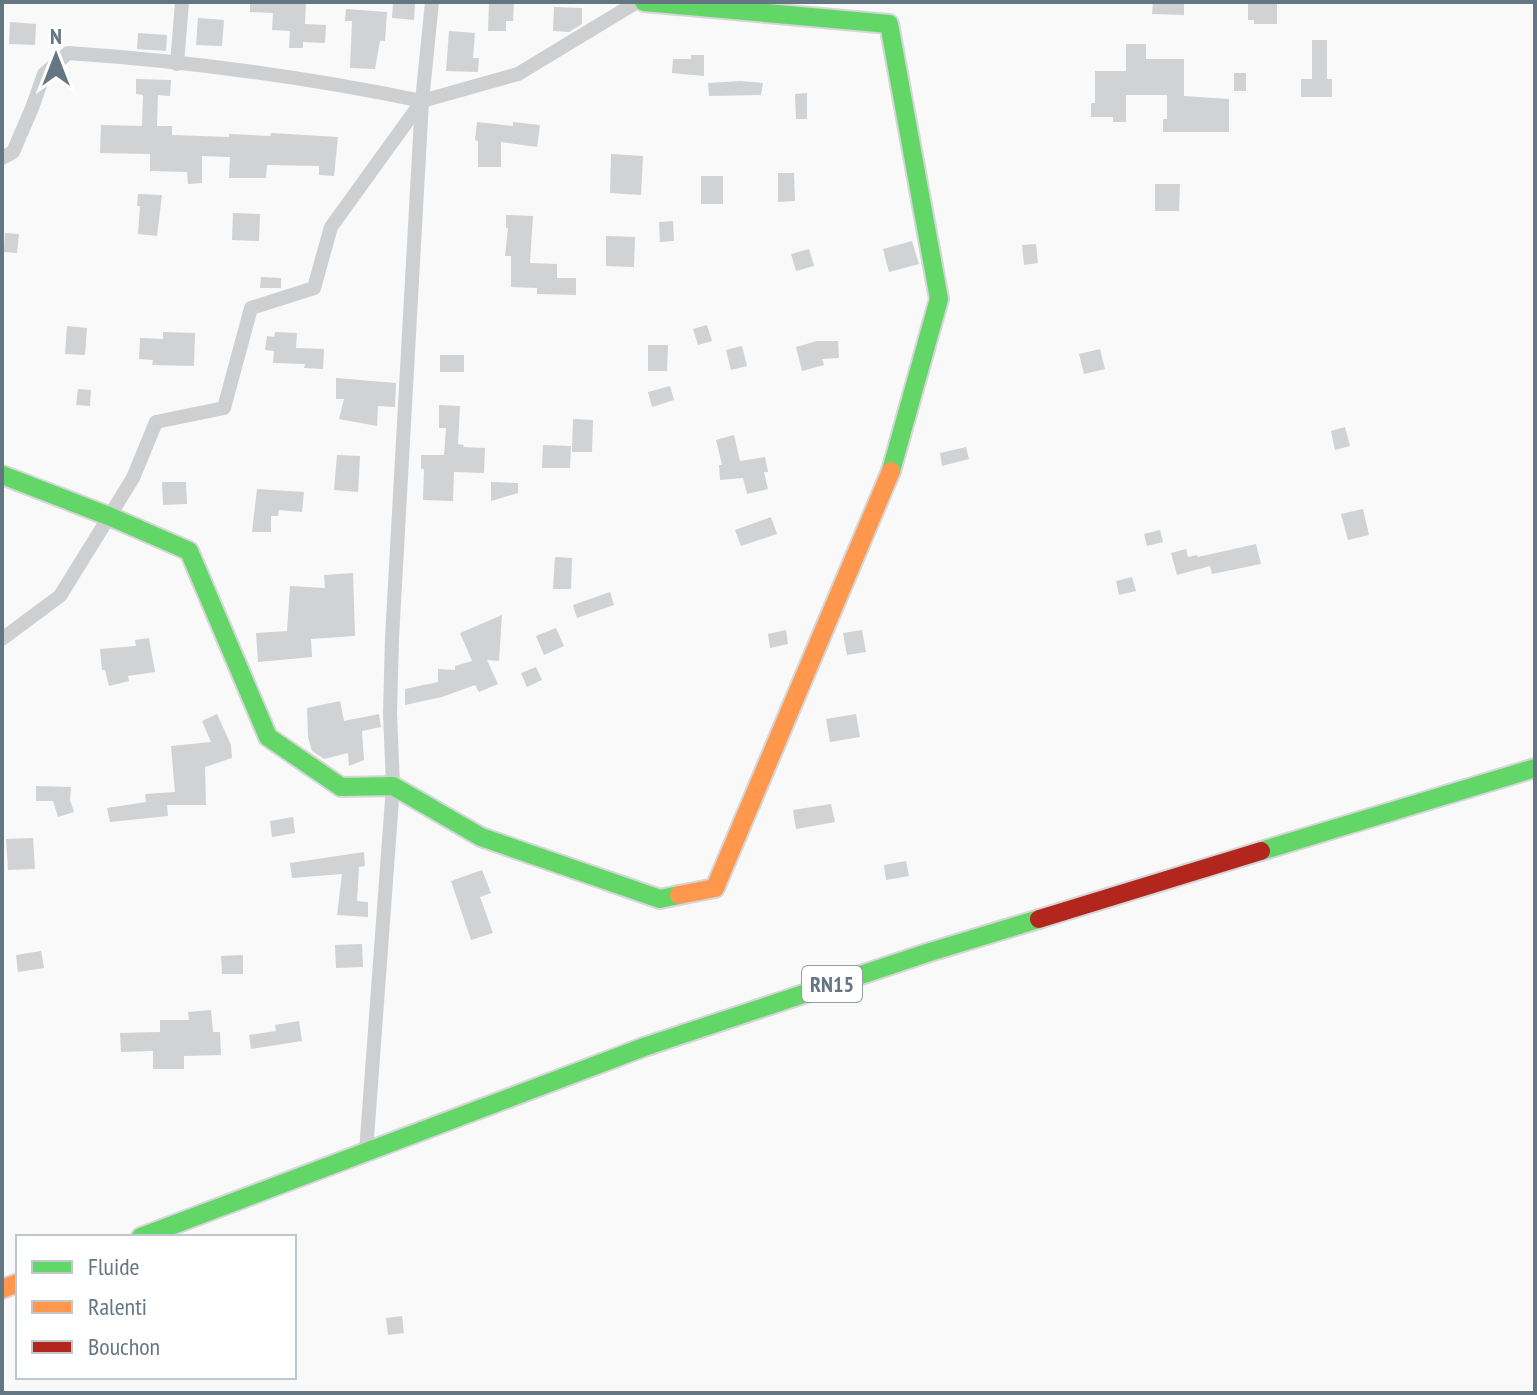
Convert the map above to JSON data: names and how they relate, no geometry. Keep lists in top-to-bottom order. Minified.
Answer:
{"streets":{"street":["RN15"]},"legend":["Fluide","Ralenti","Bouchon"],"north":"top"}
